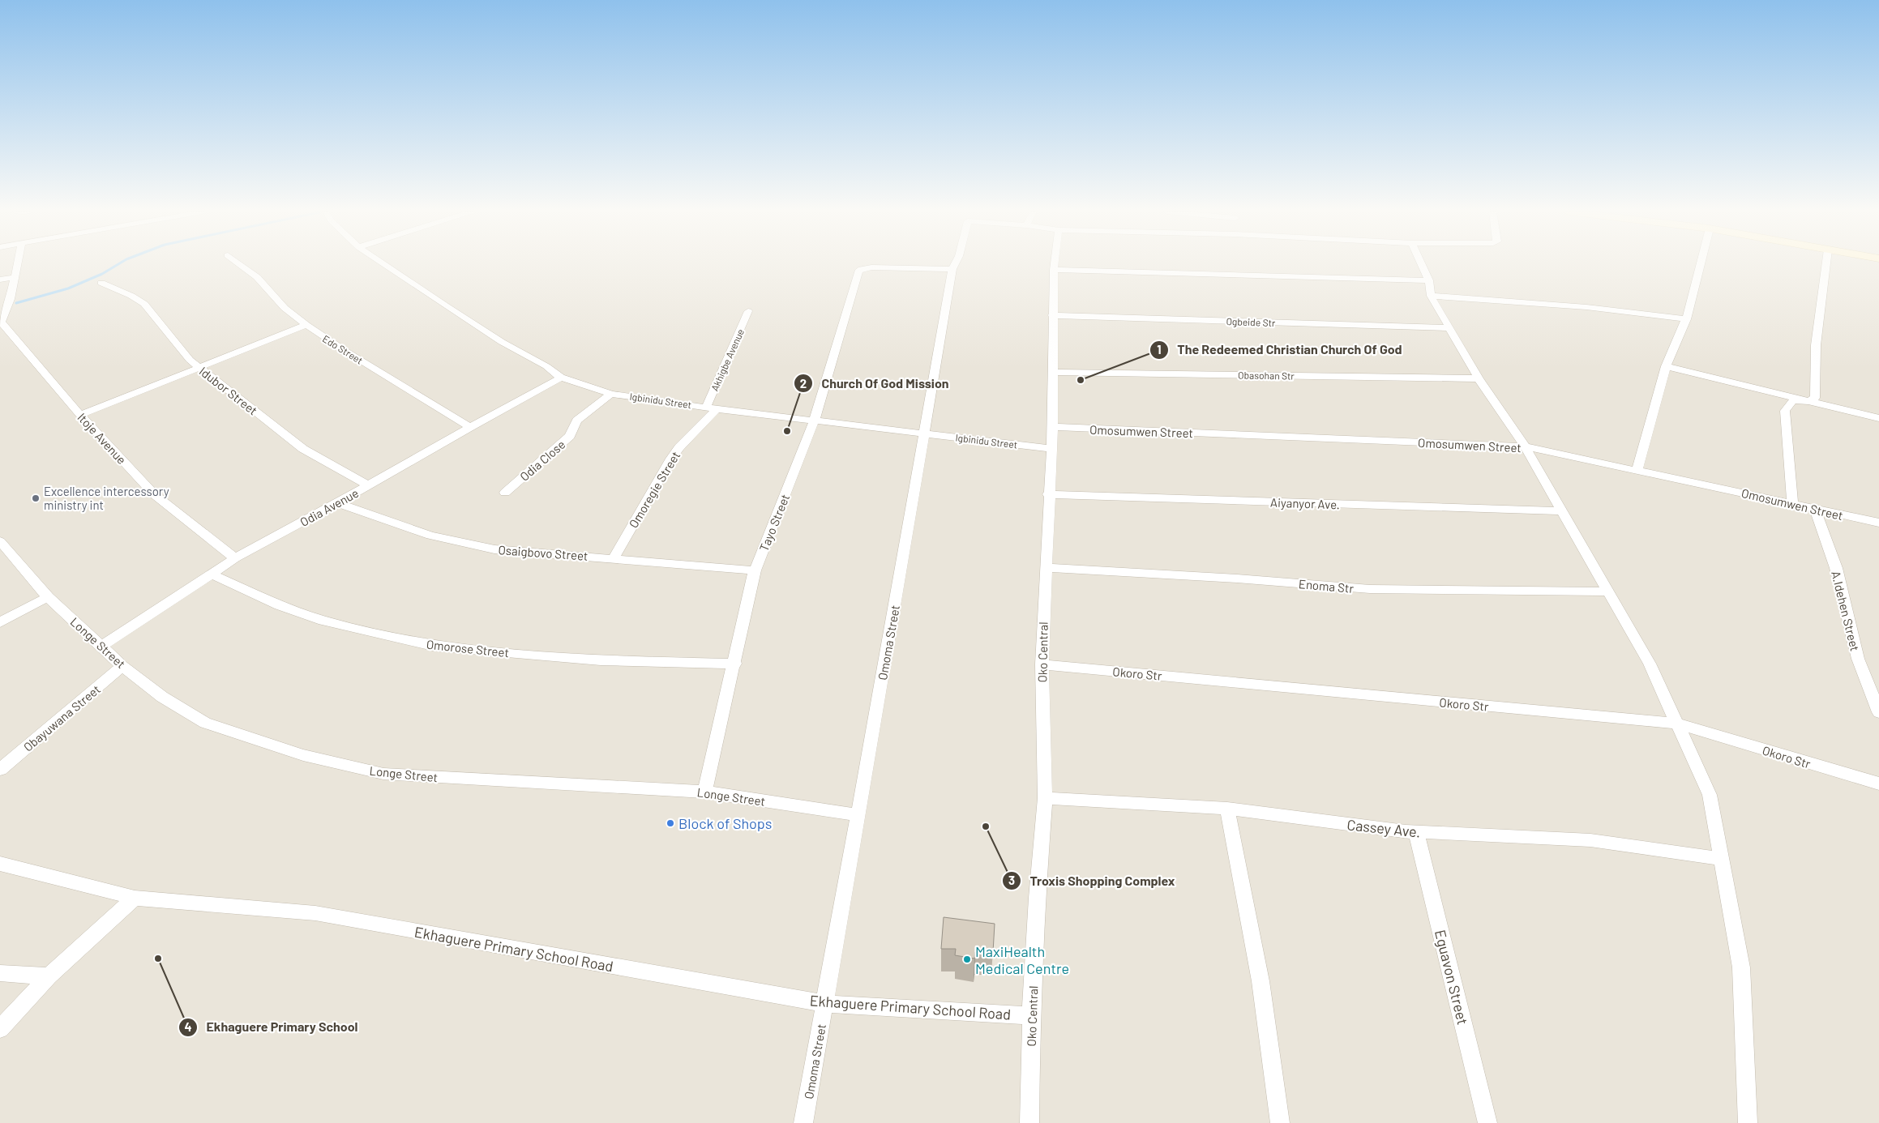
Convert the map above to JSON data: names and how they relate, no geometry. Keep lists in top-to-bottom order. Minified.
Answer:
{"streets":{"street":["Ogbeide Str","Edo Street","Akhigbe Avenue","Obasohan Str","Idubor Street","Igbinidu Street","Omosumwen Street","Itoje Avenue","Odia Close","Omoregie Street","Aiyanyor Ave.","Odia Avenue","Tayo Street","Osaigbovo Street","Enoma Str","A.Idehen Street","Longe Street","Omoma Street","Omorose Street","Oko Central","Okoro Str","Obayuwana Street","Cassey Ave.","Ekhaguere Primary School Road","Eguavon Street"]},"crossings":[["Ogbeide Str","Oko Central"],["Edo Street","Odia Avenue"],["Akhigbe Avenue","Igbinidu Street"],["Obasohan Str","Oko Central"],["Idubor Street","Odia Avenue"],["Igbinidu Street","Odia Close"],["Igbinidu Street","Omoregie Street"],["Igbinidu Street","Odia Avenue"],["Igbinidu Street","Tayo Street"],["Igbinidu Street","Omoma Street"],["Igbinidu Street","Oko Central"],["Omosumwen Street","A.Idehen Street"],["Omosumwen Street","Oko Central"],["Itoje Avenue","Odia Avenue"],["Omoregie Street","Osaigbovo Street"],["Aiyanyor Ave.","Oko Central"],["Odia Avenue","Osaigbovo Street"],["Odia Avenue","Longe Street"],["Odia Avenue","Omorose Street"],["Tayo Street","Osaigbovo Street"],["Tayo Street","Longe Street"],["Tayo Street","Omoma Street"],["Tayo Street","Omorose Street"],["Enoma Str","Oko Central"],["Longe Street","Omoma Street"],["Longe Street","Obayuwana Street"],["Omoma Street","Ekhaguere Primary School Road"],["Oko Central","Okoro Str"],["Oko Central","Cassey Ave."],["Oko Central","Ekhaguere Primary School Road"],["Cassey Ave.","Eguavon Street"]],"places":["The Redeemed Christian Church Of God","Church Of God Mission","Excellence intercessory ministry int","Block of Shops","Troxis Shopping Complex","Ekhaguere Primary School","MaxiHealth Medical Centre"]}
